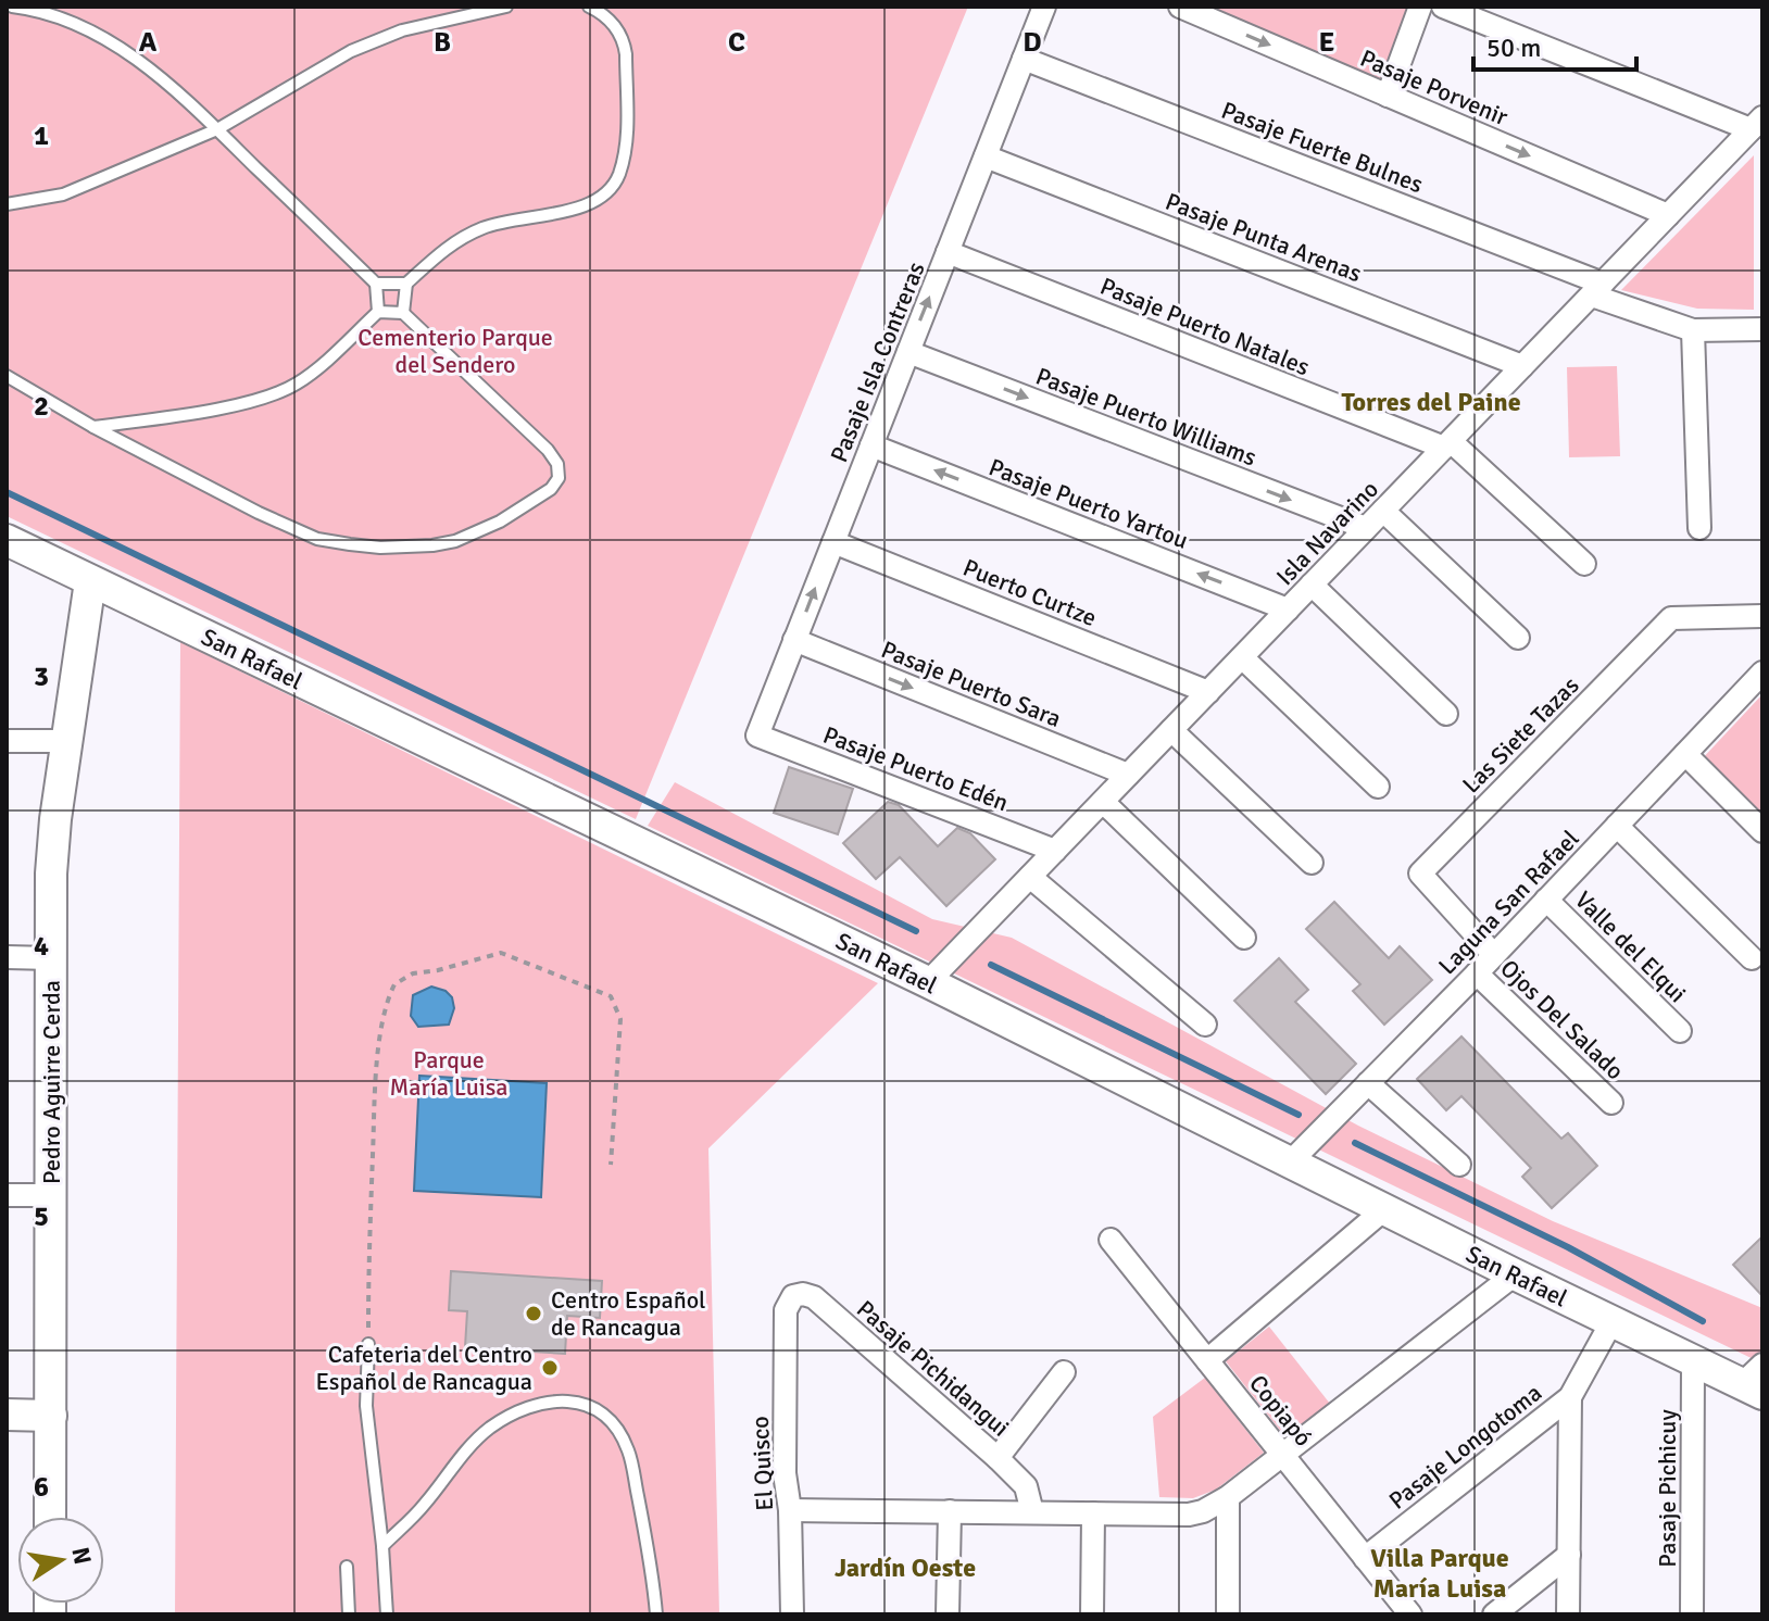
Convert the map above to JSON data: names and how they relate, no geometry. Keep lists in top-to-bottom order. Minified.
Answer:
{"streets":{"street":["Pasaje Porvenir","Pasaje Fuerte Bulnes","Pasaje Punta Arenas","Pasaje Puerto Natales","Pasaje Isla Contreras","Pasaje Puerto Williams","Pasaje Puerto Yartou","Isla Navarino","Puerto Curtze","San Rafael","Pasaje Puerto Sara","Las Siete Tazas","Pasaje Puerto Edén","Laguna San Rafael","Valle del Elqui","Ojos Del Salado","Pedro Aguirre Cerda","Pasaje Pichidangui","Copiapó","Pasaje Longotoma","El Quisco","Pasaje Pichicuy"]},"crossings":[["Pasaje Porvenir","Isla Navarino"],["Pasaje Fuerte Bulnes","Pasaje Isla Contreras"],["Pasaje Fuerte Bulnes","Isla Navarino"],["Pasaje Punta Arenas","Pasaje Isla Contreras"],["Pasaje Punta Arenas","Isla Navarino"],["Pasaje Puerto Natales","Pasaje Isla Contreras"],["Pasaje Puerto Natales","Isla Navarino"],["Pasaje Isla Contreras","Pasaje Puerto Williams"],["Pasaje Isla Contreras","Pasaje Puerto Yartou"],["Pasaje Isla Contreras","Puerto Curtze"],["Pasaje Isla Contreras","Pasaje Puerto Sara"],["Pasaje Isla Contreras","Pasaje Puerto Edén"],["Pasaje Puerto Williams","Isla Navarino"],["Pasaje Puerto Yartou","Isla Navarino"],["Isla Navarino","Puerto Curtze"],["Isla Navarino","San Rafael"],["Isla Navarino","Pasaje Puerto Sara"],["Isla Navarino","Pasaje Puerto Edén"],["San Rafael","Laguna San Rafael"],["San Rafael","Pedro Aguirre Cerda"],["San Rafael","Pasaje Longotoma"],["San Rafael","Pasaje Pichicuy"],["Las Siete Tazas","Laguna San Rafael"],["Laguna San Rafael","Valle del Elqui"],["Laguna San Rafael","Ojos Del Salado"],["Pasaje Pichidangui","El Quisco"],["Copiapó","Pasaje Longotoma"]],"one_way":["Pasaje Puerto Williams","Pasaje Puerto Yartou","Pasaje Puerto Sara"],"districts":["Torres del Paine","Villa Parque María Luisa","Jardín Oeste"],"parks":["Cementerio Parque del Sendero","Parque María Luisa"],"places":["Centro Español de Rancagua","Cafeteria del Centro Español de Rancagua"],"scale_bar":"50 m","north":"right","grid":{"columns":["A","B","C","D","E"],"rows":["1","2","3","4","5","6"]}}
